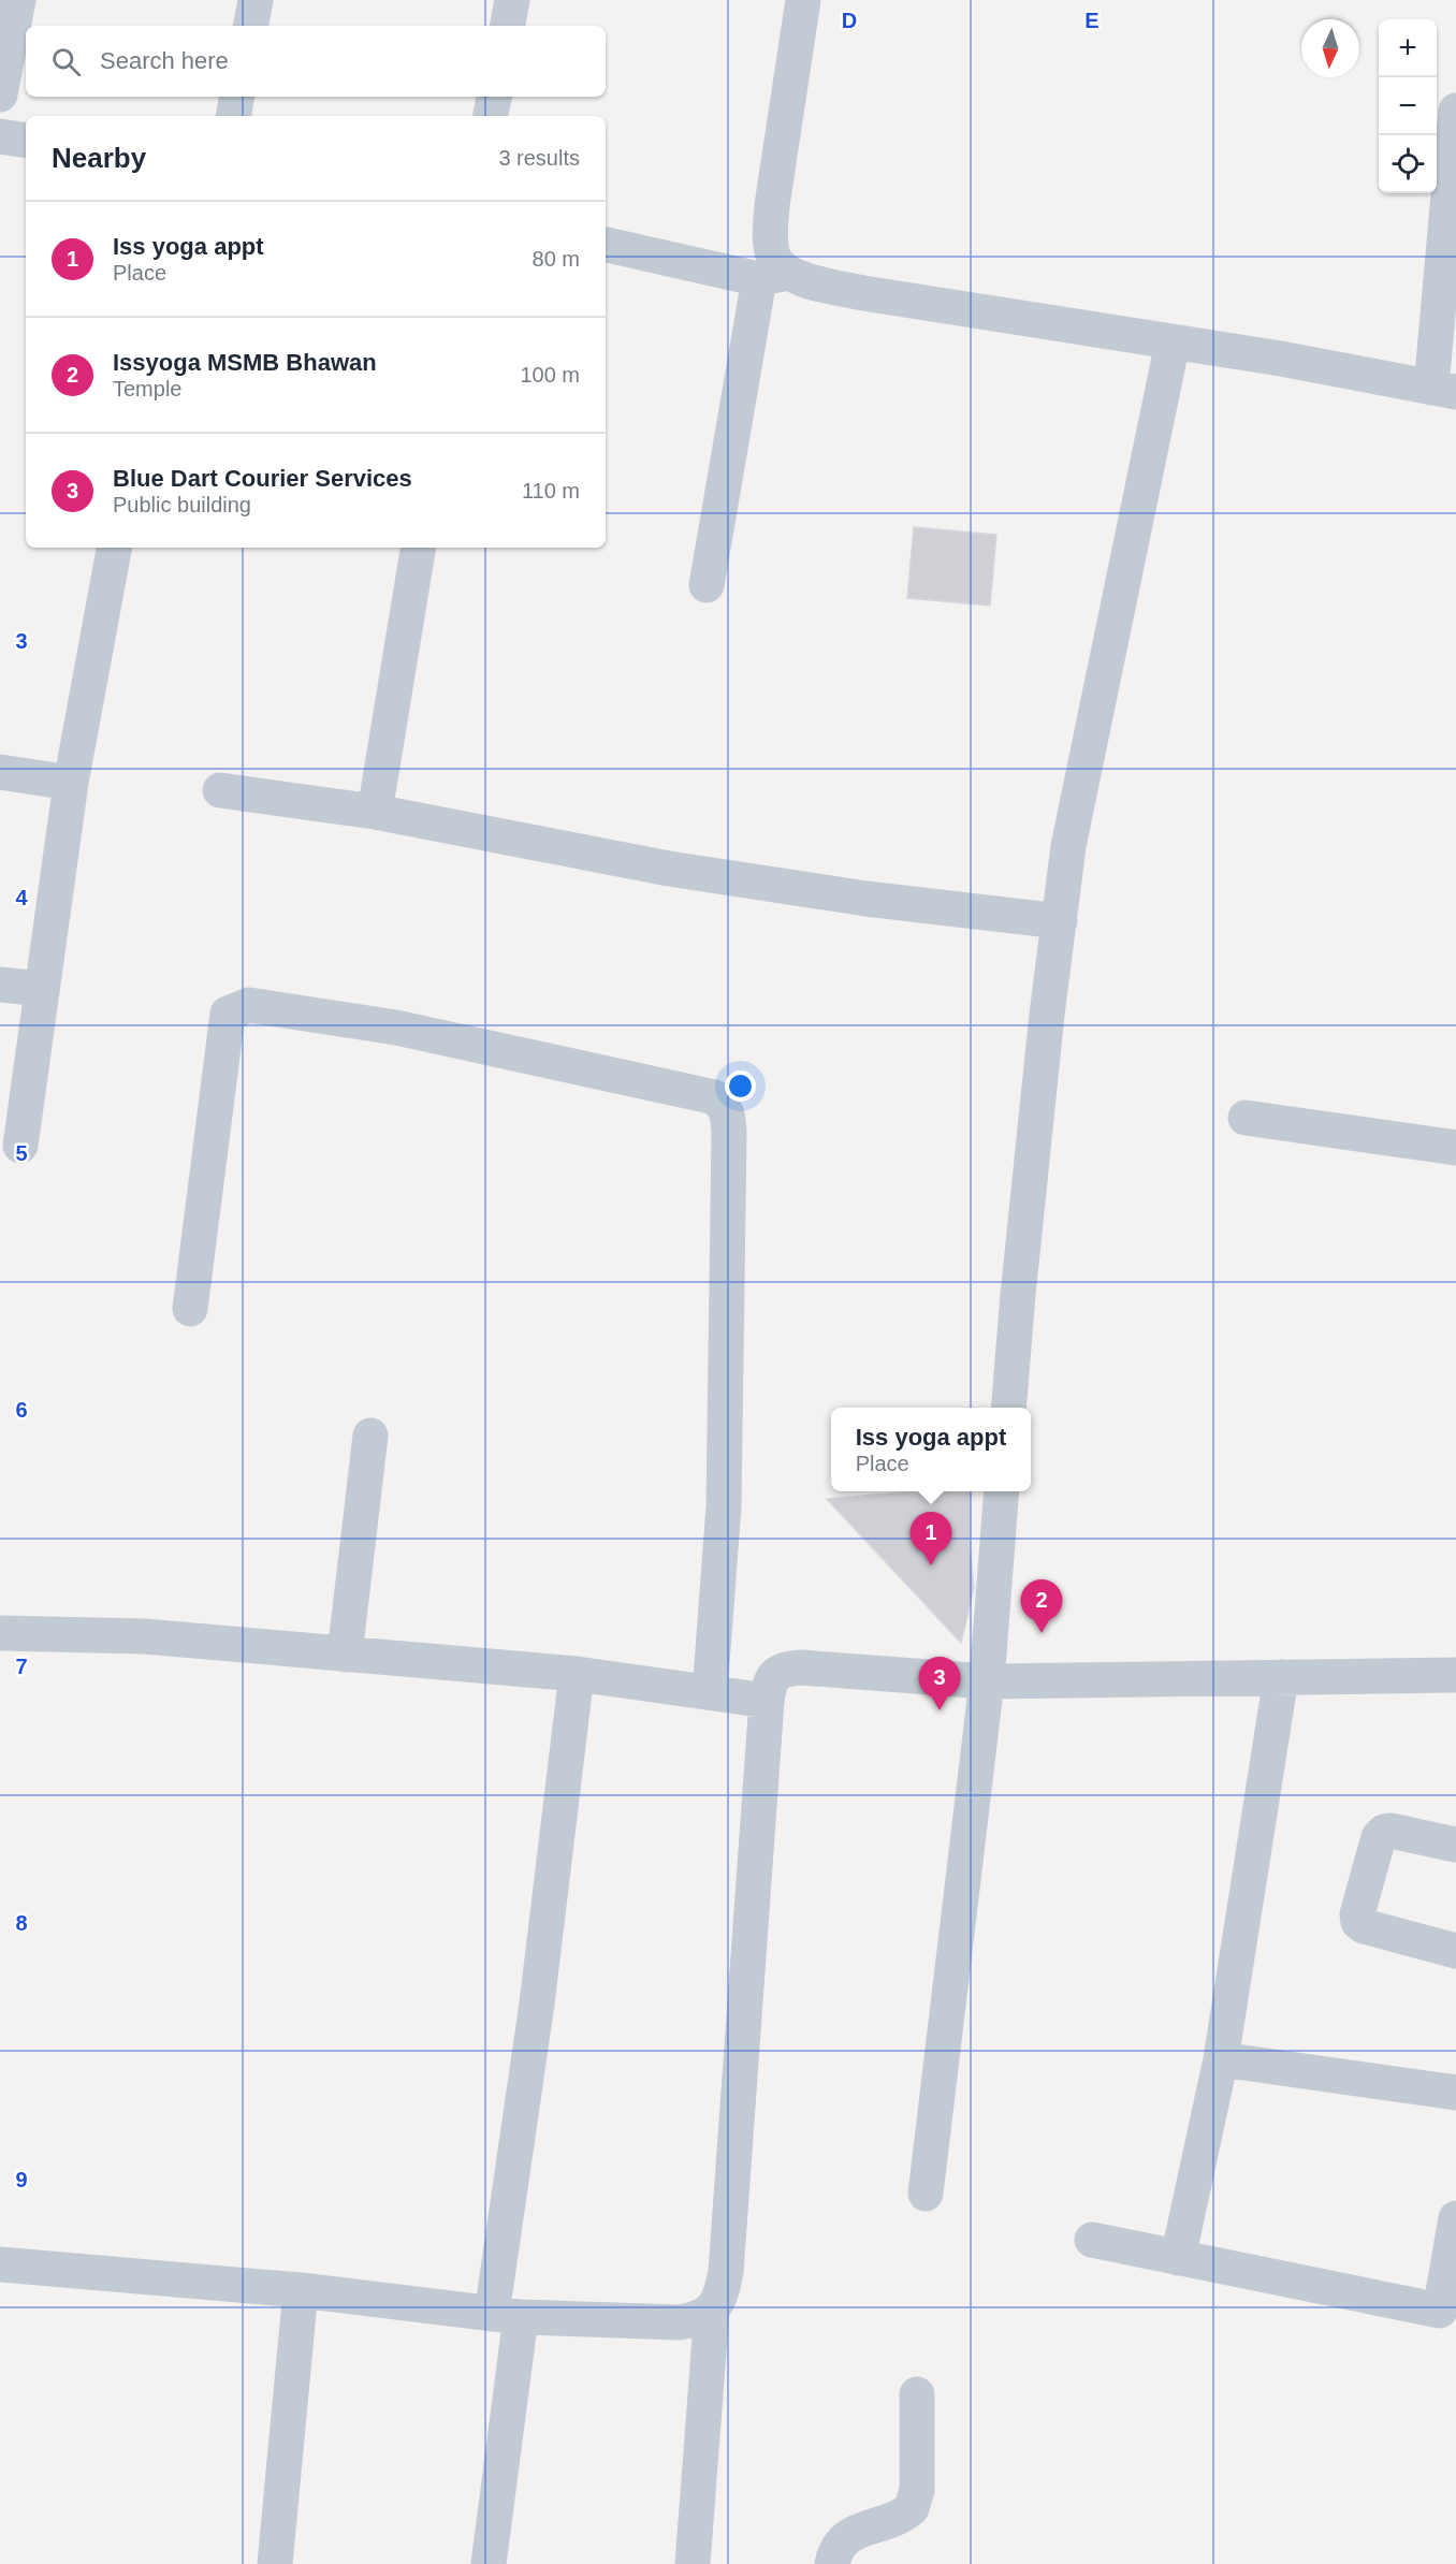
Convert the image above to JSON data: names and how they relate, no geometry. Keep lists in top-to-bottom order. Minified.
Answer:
{"north":"bottom","page":{"map_buttons":["+","−"],"search":"Search here","heading":["Nearby","3 results"],"list":[{"mark":"1","name":"Iss yoga appt","note":"Place","value":"80 m"},{"mark":"2","name":"Issyoga MSMB Bhawan","note":"Temple","value":"100 m"},{"mark":"3","name":"Blue Dart Courier Services","note":"Public building","value":"110 m"}],"popup":["Iss yoga appt","Place"],"pins":["1","2","3"]},"grid":{"columns":["D","E"],"rows":["3","4","5","6","7","8","9"]}}
